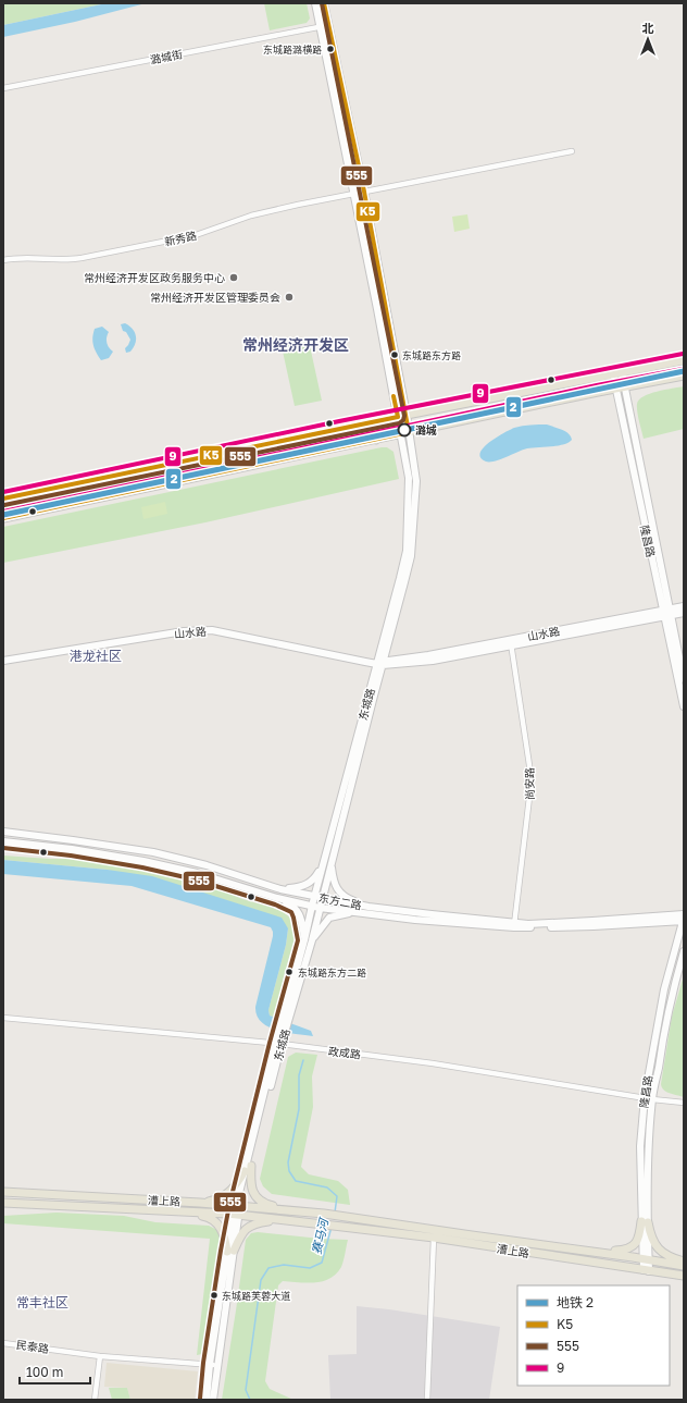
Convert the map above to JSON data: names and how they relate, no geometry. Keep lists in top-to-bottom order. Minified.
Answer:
{"streets":{"main road":["隆昌路","山水路","东城路","东方二路","漕上路"],"street":["潞城街","新秀路","尚安路","政成路","民泰路"]},"crossings":[["潞城街","东城路"],["新秀路","东城路"],["隆昌路","山水路"],["隆昌路","东方二路"],["隆昌路","政成路"],["隆昌路","漕上路"],["山水路","东城路"],["山水路","尚安路"],["东城路","东方二路"],["东城路","政成路"],["东城路","漕上路"],["东城路","民泰路"],["尚安路","东方二路"]],"districts":["常州经济开发区","港龙社区","常丰社区"],"water":["赛马河"],"places":["东城路潞横路","常州经济开发区政务服务中心","常州经济开发区管理委员会","东城路东方路","潞城","东城路东方二路","东城路芙蓉大道"],"lines":["transit line K5","transit line 555","transit line 9","metro line 2"],"legend":["地铁 2","K5","555","9"],"scale_bar":"100 m","north":"top"}
